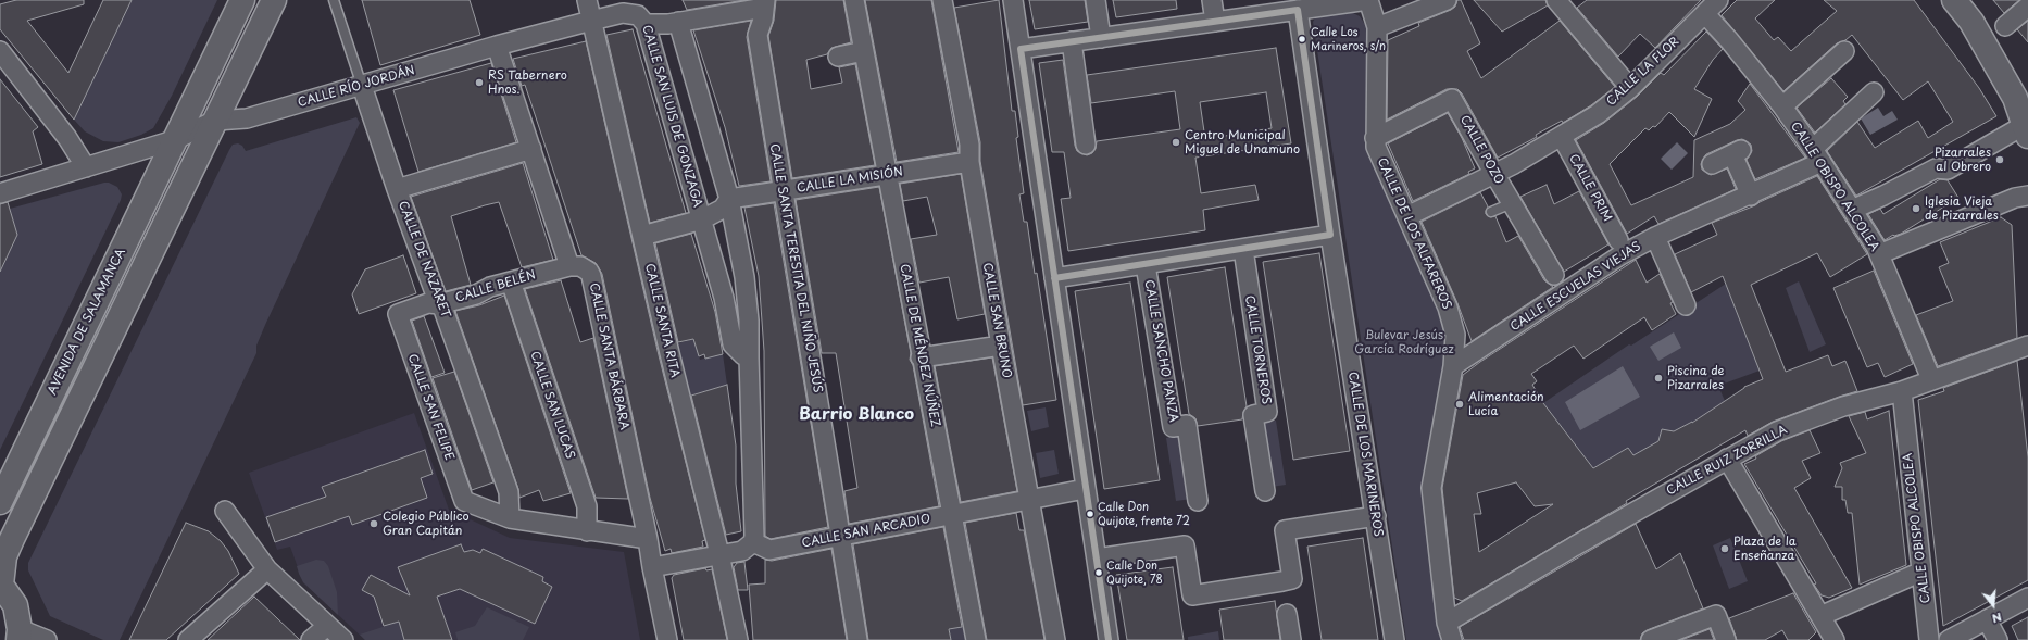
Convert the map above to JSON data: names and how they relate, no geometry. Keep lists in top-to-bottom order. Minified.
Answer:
{"streets":{"main road":["AVENIDA DE SALAMANCA"],"street":["CALLE LA FLOR","CALLE RÍO JORDÁN","CALLE SAN LUIS DE GONZAGA","CALLE POZO","CALLE LA MISIÓN","CALLE OBISPO ALCOLEA","CALLE PRIM","CALLE DE LOS ALFAREROS","CALLE DE NAZARET","CALLE SANTA TERESITA DEL NIÑO JESÚS","CALLE BELÉN","CALLE ESCUELAS VIEJAS","CALLE SANTA RITA","CALLE SAN BRUNO","CALLE DE MÉNDEZ NÚÑEZ","CALLE TORNEROS","CALLE SANCHO PANZA","CALLE SANTA BÁRBARA","CALLE SAN LUCAS","CALLE SAN FELIPE","CALLE DE LOS MARINEROS","CALLE RUIZ ZORRILLA","CALLE SAN ARCADIO"]},"crossings":[["CALLE LA FLOR","CALLE POZO"],["CALLE LA FLOR","CALLE OBISPO ALCOLEA"],["CALLE LA FLOR","CALLE PRIM"],["CALLE LA FLOR","CALLE DE LOS ALFAREROS"],["CALLE RÍO JORDÁN","CALLE SAN LUIS DE GONZAGA"],["CALLE RÍO JORDÁN","CALLE DE NAZARET"],["CALLE RÍO JORDÁN","CALLE SANTA TERESITA DEL NIÑO JESÚS"],["CALLE RÍO JORDÁN","CALLE SANTA RITA"],["CALLE RÍO JORDÁN","AVENIDA DE SALAMANCA"],["CALLE SAN LUIS DE GONZAGA","CALLE LA MISIÓN"],["CALLE POZO","CALLE DE LOS ALFAREROS"],["CALLE LA MISIÓN","CALLE SANTA TERESITA DEL NIÑO JESÚS"],["CALLE LA MISIÓN","CALLE SAN BRUNO"],["CALLE LA MISIÓN","CALLE DE MÉNDEZ NÚÑEZ"],["CALLE OBISPO ALCOLEA","CALLE ESCUELAS VIEJAS"],["CALLE OBISPO ALCOLEA","CALLE RUIZ ZORRILLA"],["CALLE DE LOS ALFAREROS","CALLE ESCUELAS VIEJAS"],["CALLE DE LOS ALFAREROS","CALLE RUIZ ZORRILLA"],["CALLE DE NAZARET","CALLE BELÉN"],["CALLE DE NAZARET","CALLE SAN FELIPE"],["CALLE SANTA TERESITA DEL NIÑO JESÚS","CALLE SAN ARCADIO"],["CALLE BELÉN","CALLE SANTA BÁRBARA"],["CALLE BELÉN","CALLE SAN LUCAS"],["CALLE BELÉN","CALLE SAN FELIPE"],["CALLE SAN BRUNO","CALLE SAN ARCADIO"],["CALLE DE MÉNDEZ NÚÑEZ","CALLE SAN ARCADIO"]],"districts":["Barrio Blanco"],"parks":["Bulevar Jesús García Rodríguez"],"places":["Calle Los Marineros, s/n","RS Tabernero Hnos.","Centro Municipal Miguel de Unamuno","Pizarrales al Obrero","Iglesia Vieja de Pizarrales","Piscina de Pizarrales","Alimentación Lucía","Calle Don Quijote, frente 72","Colegio Público Gran Capitán","Plaza de la Enseñanza","Calle Don Quijote, 78"],"north":"bottom"}
